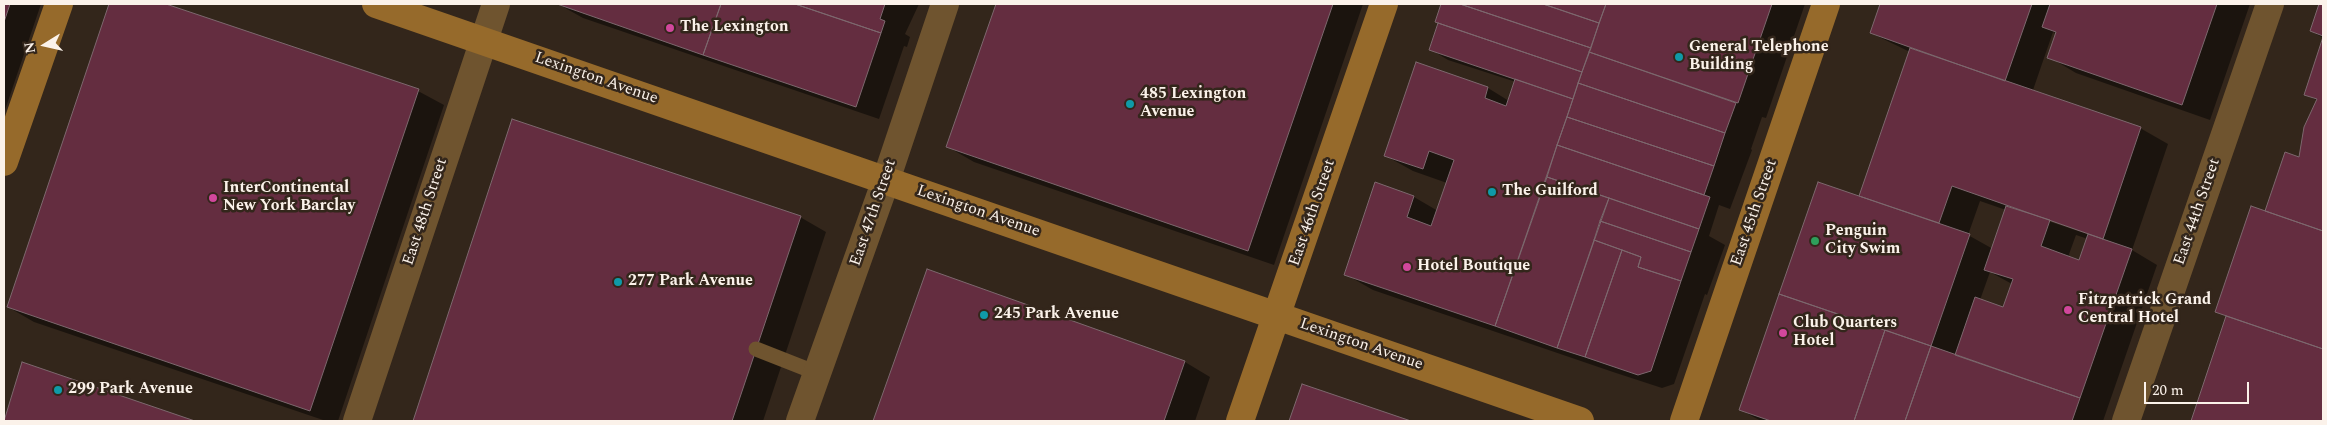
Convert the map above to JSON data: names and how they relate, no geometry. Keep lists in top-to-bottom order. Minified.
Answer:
{"streets":{"main road":["Lexington Avenue","East 46th Street","East 45th Street"],"street":["East 48th Street","East 44th Street","East 47th Street"]},"crossings":[["Lexington Avenue","East 48th Street"],["Lexington Avenue","East 47th Street"],["Lexington Avenue","East 46th Street"]],"places":["The Lexington","General Telephone Building","485 Lexington Avenue","The Guilford","InterContinental New York Barclay","Penguin City Swim","Hotel Boutique","277 Park Avenue","Fitzpatrick Grand Central Hotel","245 Park Avenue","Club Quarters Hotel","299 Park Avenue"],"scale_bar":"20 m","north":"left"}
